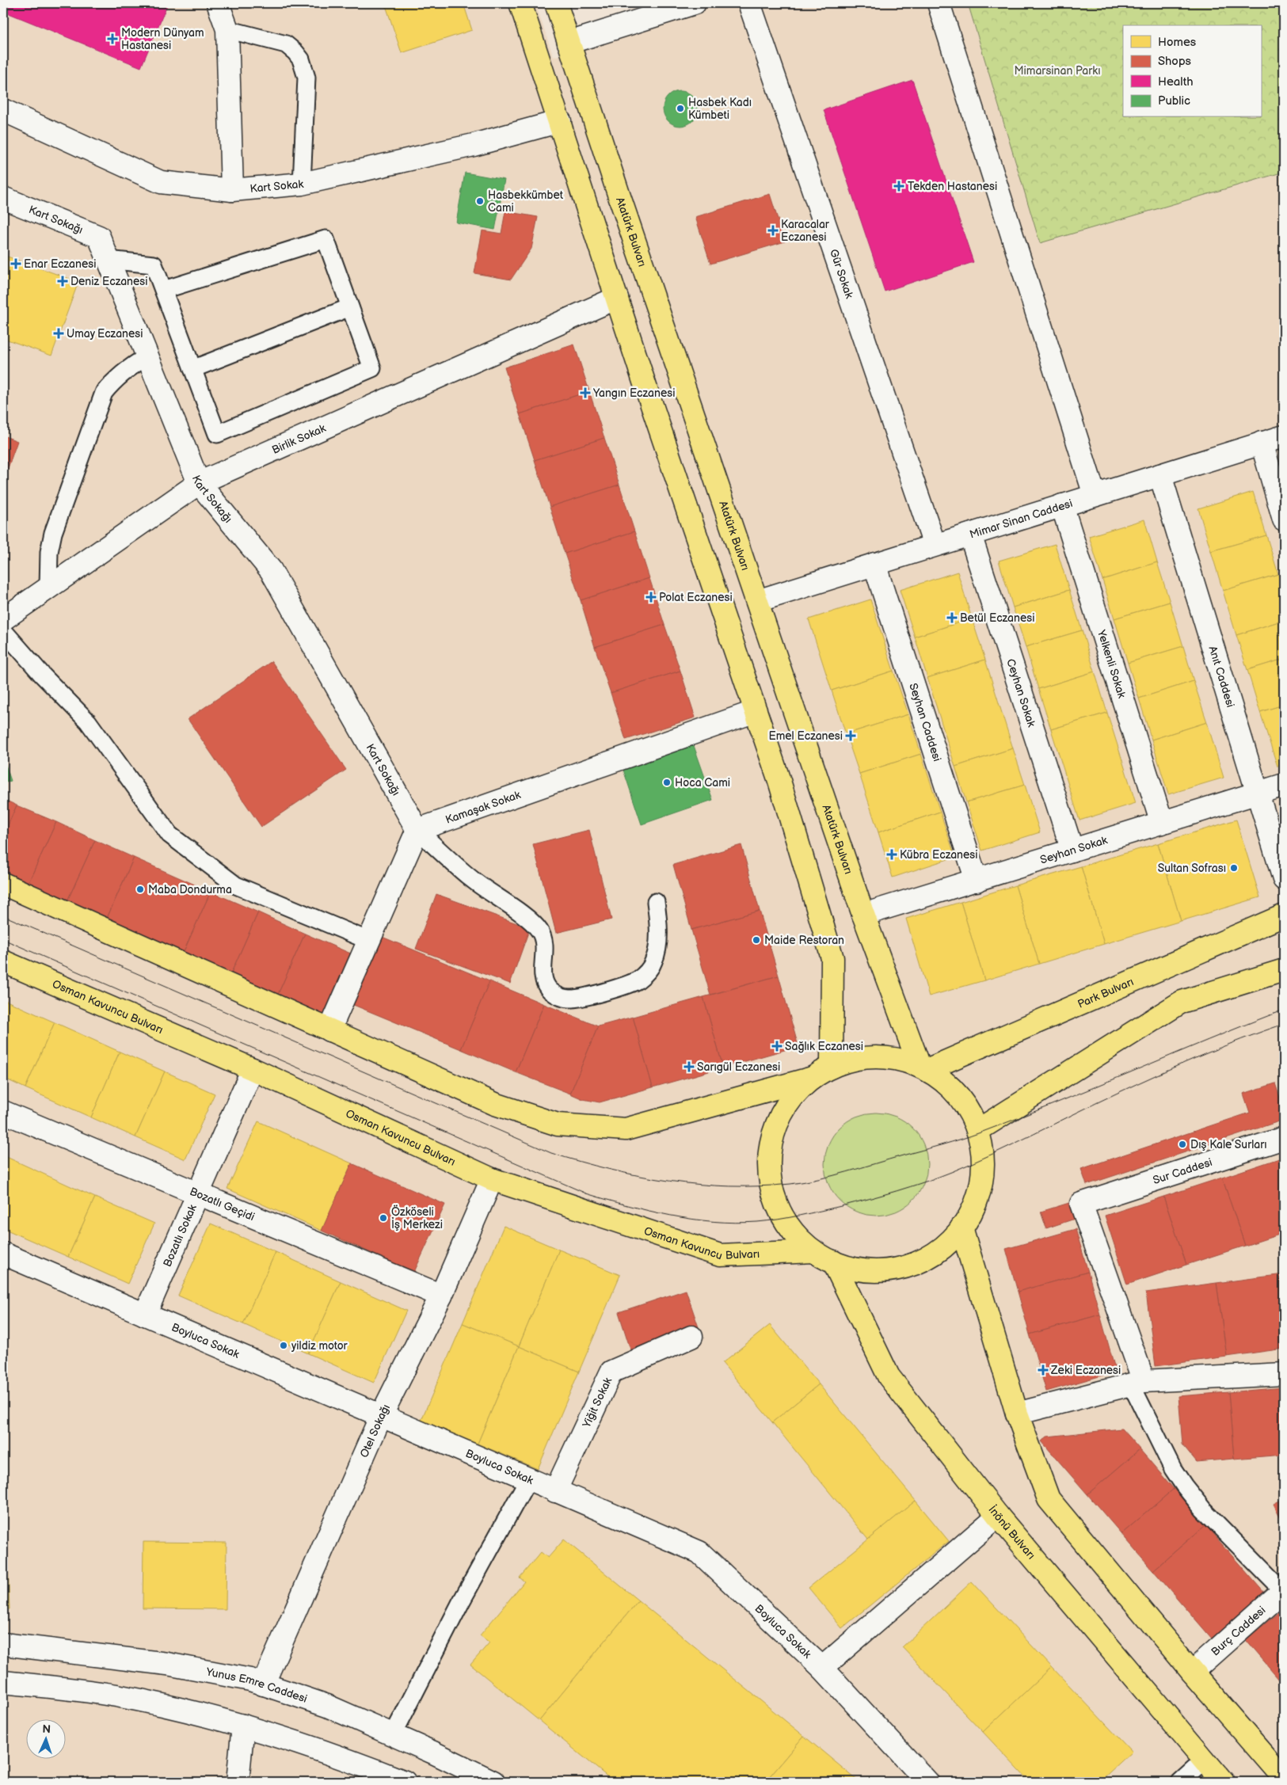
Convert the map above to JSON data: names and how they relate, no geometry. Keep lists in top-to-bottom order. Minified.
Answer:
{"streets":{"main road":["Atatürk Bulvarı","Park Bulvarı","Osman Kavuncu Bulvarı","İnönü Bulvarı"],"street":["Kart Sokak","Kart Sokağı","Gür Sokak","Birlik Sokak","Mimar Sinan Caddesi","Yelkenli Sokak","Anıt Caddesi","Ceyhan Sokak","Seyhan Caddesi","Kamaşak Sokak","Seyhan Sokak","Sur Caddesi","Bozatlı Geçidi","Bozatlı Sokak","Boyluca Sokak","Yiğit Sokak","Otel Sokağı","Burç Caddesi","Yunus Emre Caddesi"]},"crossings":[["Kart Sokağı","Birlik Sokak"],["Kart Sokağı","Kamaşak Sokak"],["Atatürk Bulvarı","Mimar Sinan Caddesi"],["Atatürk Bulvarı","Seyhan Sokak"],["Atatürk Bulvarı","Park Bulvarı"],["Gür Sokak","Mimar Sinan Caddesi"],["Mimar Sinan Caddesi","Yelkenli Sokak"],["Mimar Sinan Caddesi","Anıt Caddesi"],["Mimar Sinan Caddesi","Ceyhan Sokak"],["Mimar Sinan Caddesi","Seyhan Caddesi"],["Yelkenli Sokak","Seyhan Sokak"],["Anıt Caddesi","Seyhan Sokak"],["Ceyhan Sokak","Seyhan Sokak"],["Seyhan Caddesi","Seyhan Sokak"],["Osman Kavuncu Bulvarı","Bozatlı Sokak"],["Osman Kavuncu Bulvarı","Otel Sokağı"],["Bozatlı Geçidi","Bozatlı Sokak"],["Bozatlı Geçidi","Otel Sokağı"],["Bozatlı Sokak","Boyluca Sokak"],["Boyluca Sokak","Yiğit Sokak"],["Boyluca Sokak","Otel Sokağı"],["Otel Sokağı","Yunus Emre Caddesi"]],"parks":["Mimarsinan Parkı"],"places":{"health":["Modern Dünyam Hastanesi","Tekden Hastanesi","Karacalar Eczanesi","Enar Eczanesi","Deniz Eczanesi","Umay Eczanesi","Yangın Eczanesi","Polat Eczanesi","Betül Eczanesi","Emel Eczanesi","Kübra Eczanesi","Sağlık Eczanesi","Sarıgül Eczanesi","Zeki Eczanesi"],"other":["Hasbek Kadı Kümbeti","Hasbekkümbet Cami","Hoca Cami","Sultan Sofrası","Maba Dondurma","Maide Restoran","Dış Kale Surları","Özköseli İş Merkezi","yildiz motor"]},"legend":["Homes","Shops","Health","Public"],"north":"top"}
